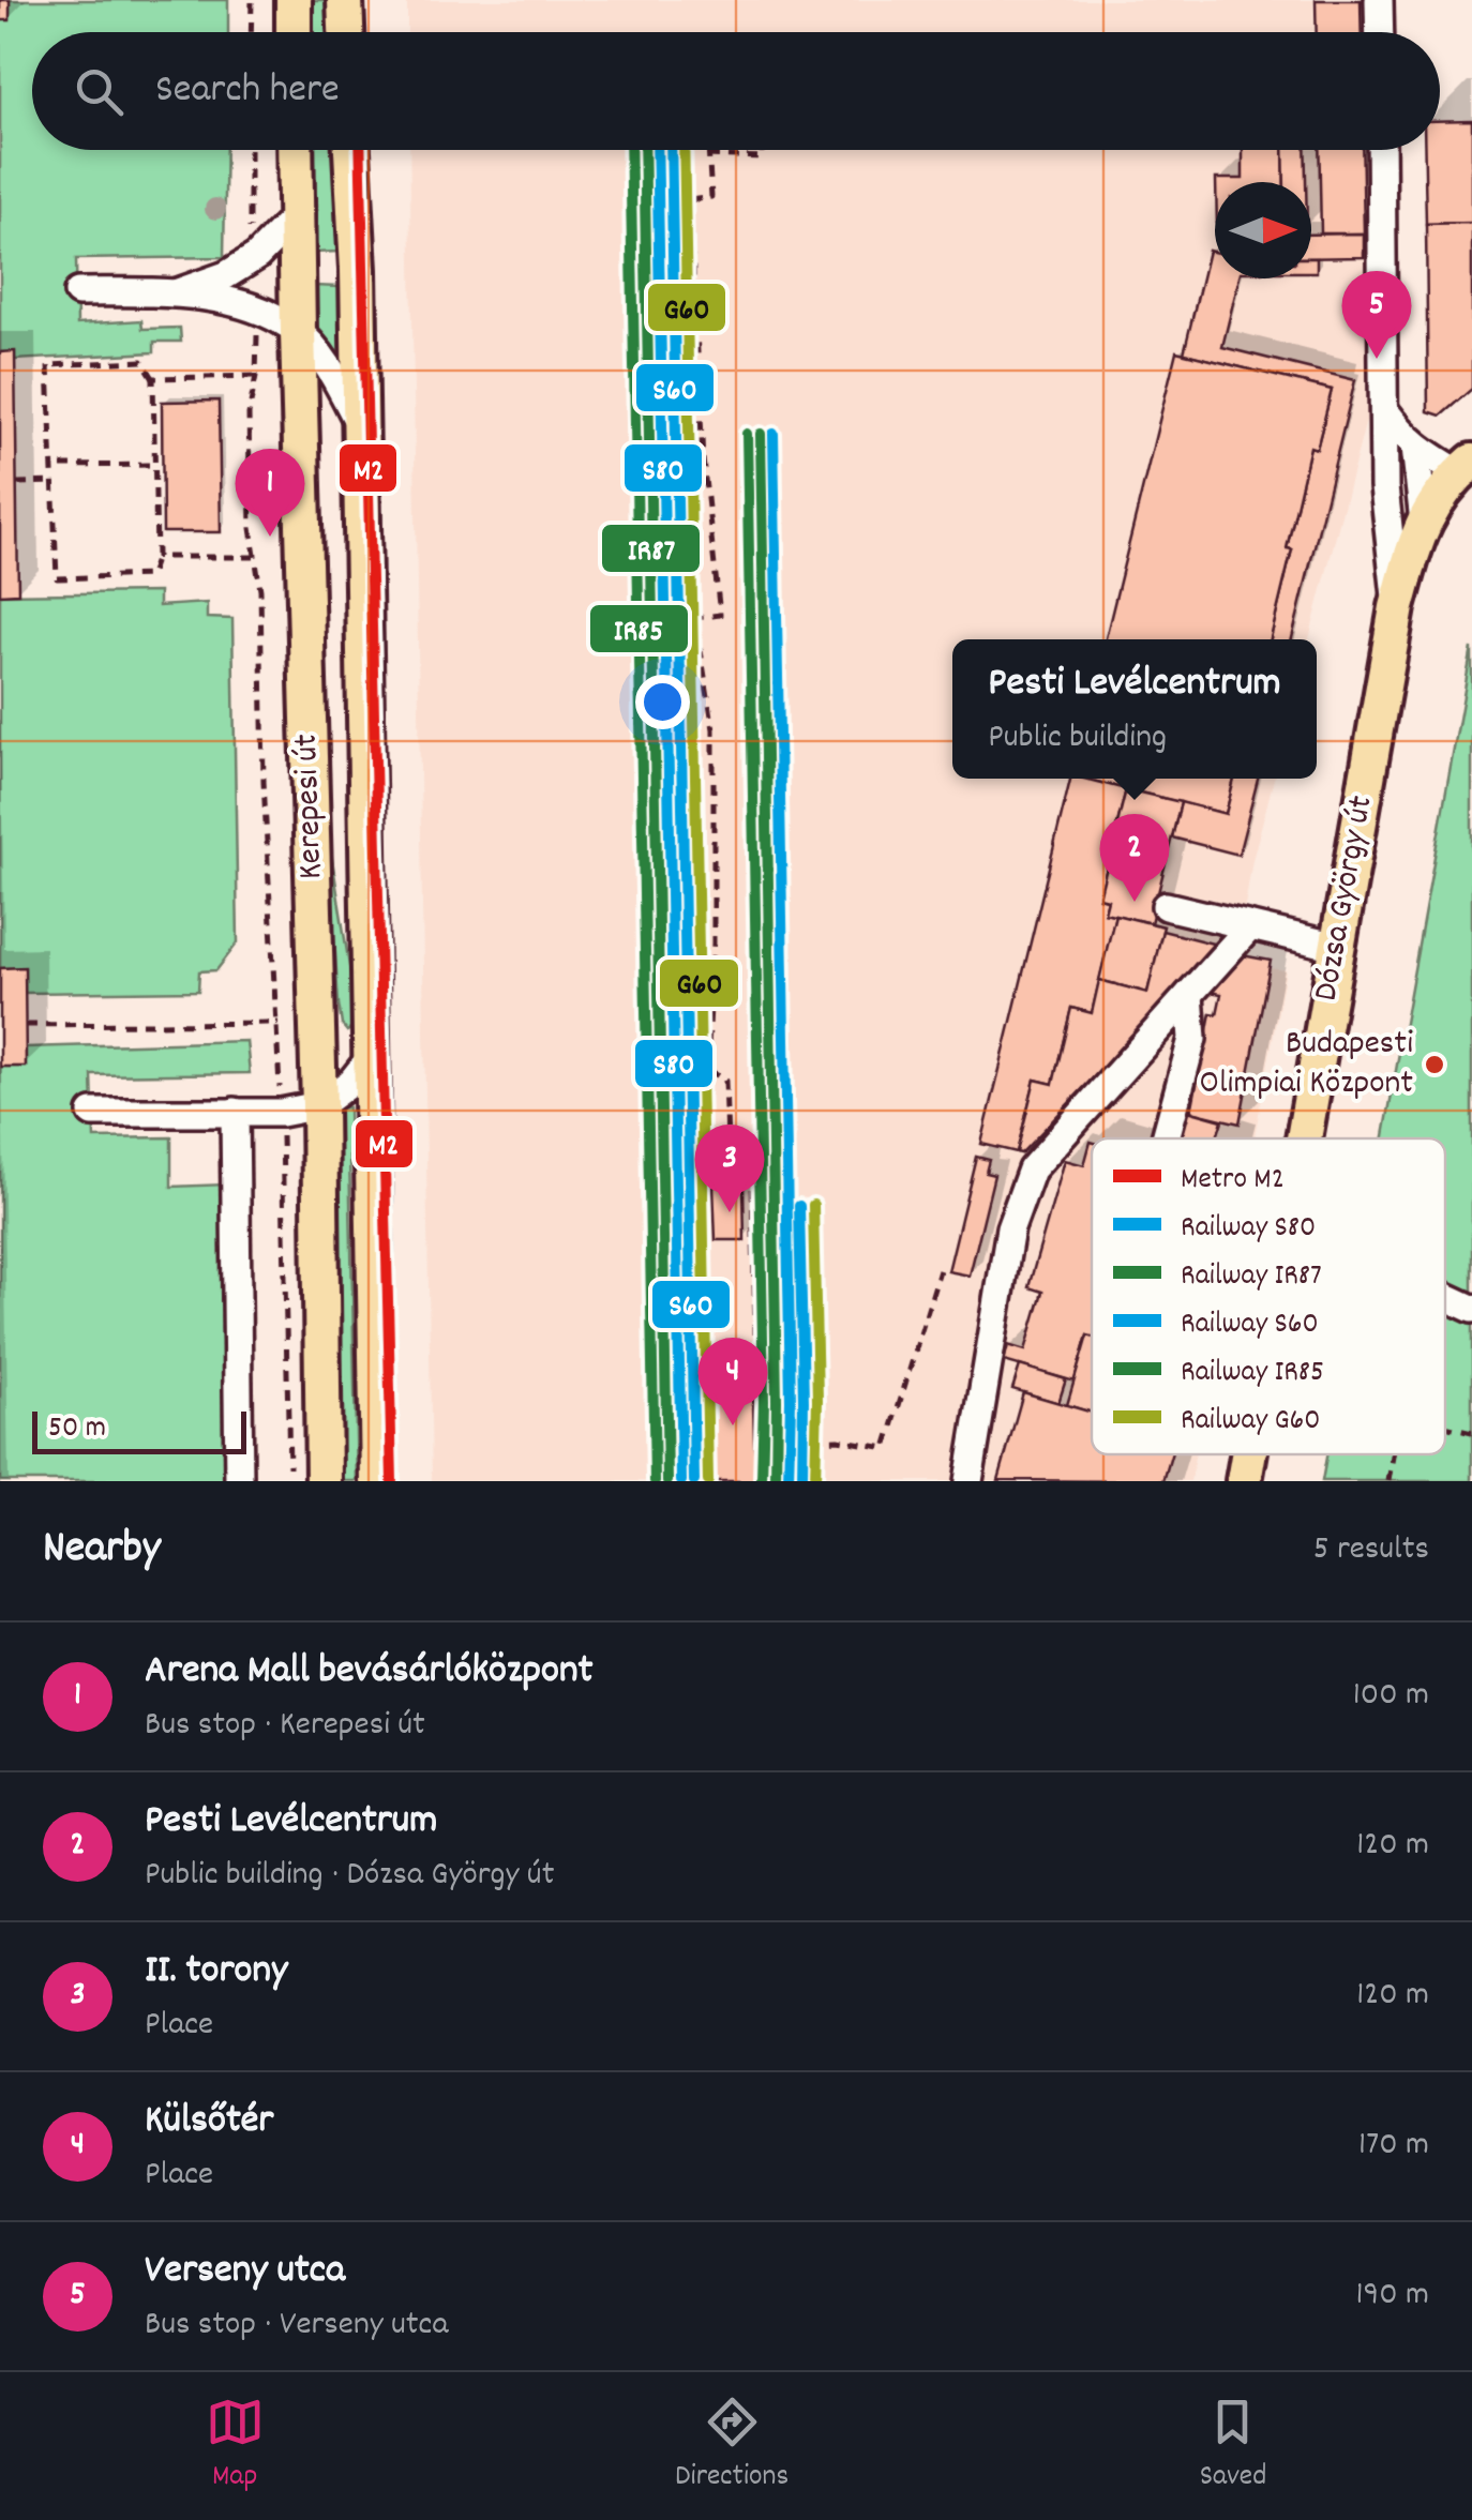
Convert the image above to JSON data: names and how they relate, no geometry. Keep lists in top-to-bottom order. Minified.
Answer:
{"streets":{"main road":["Kerepesi út","Dózsa György út"]},"places":["Budapesti Olimpiai Központ"],"lines":["metro line M2","rail line S80","rail line IR87","rail line S60","rail line IR85","rail line G60"],"legend":["Metro M2","Railway S80","Railway IR87","Railway S60","Railway IR85","Railway G60"],"scale_bar":"50 m","north":"right","page":{"search":"Search here","pins":["5","1","2","3","4"],"popup":["Pesti Levélcentrum","Public building"],"scale":"50 m","heading":["Nearby","5 results"],"list":[{"mark":"1","name":"Arena Mall bevásárlóközpont","note":"Bus stop · Kerepesi út","value":"100 m"},{"mark":"2","name":"Pesti Levélcentrum","note":"Public building · Dózsa György út","value":"120 m"},{"mark":"3","name":"II. torony","note":"Place","value":"120 m"},{"mark":"4","name":"Külsőtér","note":"Place","value":"170 m"},{"mark":"5","name":"Verseny utca","note":"Bus stop · Verseny utca","value":"190 m"}],"nav":["Map","Directions","Saved"]}}
